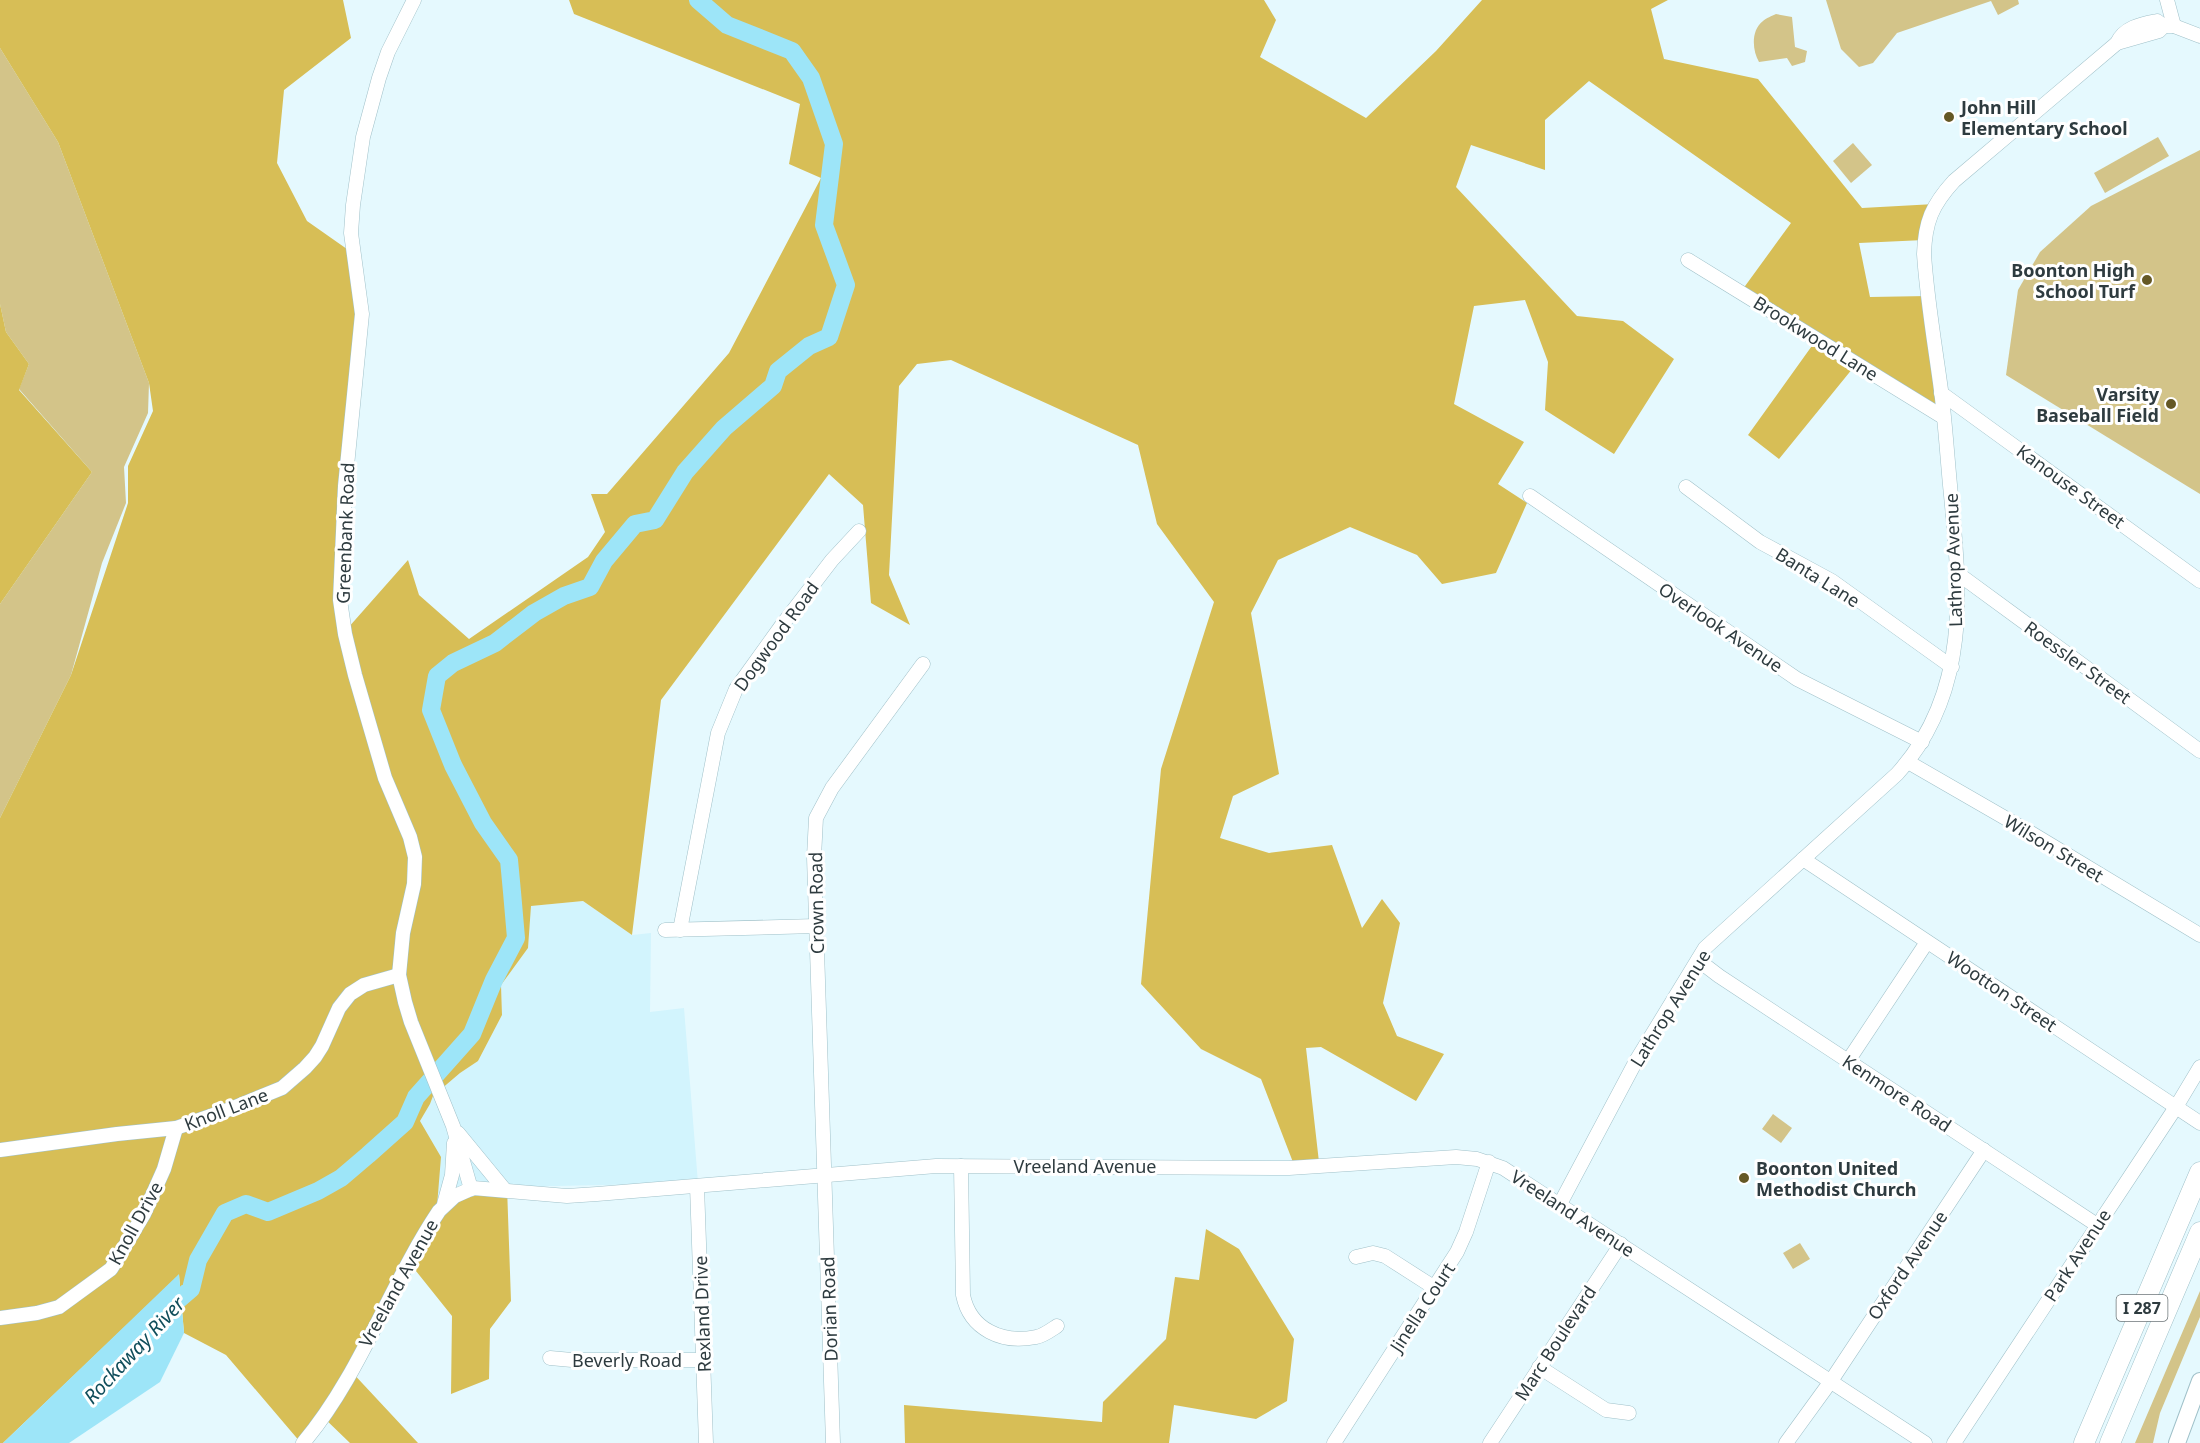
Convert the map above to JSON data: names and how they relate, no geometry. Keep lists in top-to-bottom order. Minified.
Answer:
{"streets":{"highway":["I 287"],"street":["Brookwood Lane","Kanouse Street","Greenbank Road","Lathrop Avenue","Banta Lane","Overlook Avenue","Dogwood Road","Roessler Street","Wilson Street","Crown Road","Wootton Street","Kenmore Road","Knoll Lane","Vreeland Avenue","Knoll Drive","Park Avenue","Oxford Avenue","Jinella Court","Dorian Road","Rexland Drive","Marc Boulevard","Beverly Road"]},"crossings":[["Brookwood Lane","Lathrop Avenue"],["Kanouse Street","Lathrop Avenue"],["Greenbank Road","Knoll Lane"],["Greenbank Road","Vreeland Avenue"],["Lathrop Avenue","Banta Lane"],["Lathrop Avenue","Overlook Avenue"],["Lathrop Avenue","Roessler Street"],["Lathrop Avenue","Wilson Street"],["Lathrop Avenue","Wootton Street"],["Lathrop Avenue","Kenmore Road"],["Lathrop Avenue","Vreeland Avenue"],["Crown Road","Vreeland Avenue"],["Crown Road","Dorian Road"],["Wootton Street","Park Avenue"],["Kenmore Road","Park Avenue"],["Kenmore Road","Oxford Avenue"],["Knoll Lane","Knoll Drive"],["Vreeland Avenue","Oxford Avenue"],["Vreeland Avenue","Jinella Court"],["Vreeland Avenue","Dorian Road"],["Vreeland Avenue","Rexland Drive"],["Vreeland Avenue","Marc Boulevard"],["Rexland Drive","Beverly Road"]],"water":["Rockaway River"],"places":["John Hill Elementary School","Boonton High School Turf","Varsity Baseball Field","Boonton United Methodist Church"]}
